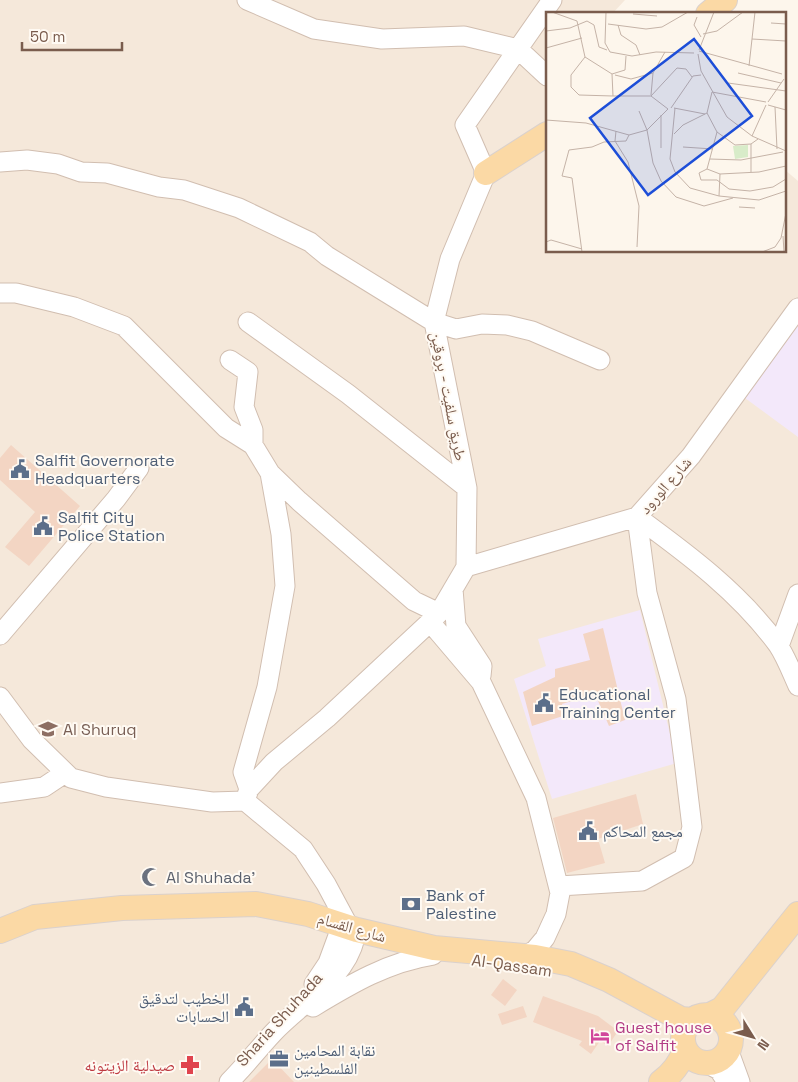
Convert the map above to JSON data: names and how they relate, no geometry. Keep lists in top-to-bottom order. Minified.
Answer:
{"streets":{"main road":["شارع القسام","Al-Qassam"],"street":["طريق سلفيت - بروقين","شارع الورود","Sharia Shuhada"]},"crossings":[["طريق سلفيت - بروقين","شارع الورود"],["شارع القسام","Al-Qassam"],["شارع القسام","Sharia Shuhada"],["Al-Qassam","Sharia Shuhada"]],"places":{"public building":["Salfit Governorate Headquarters","Salfit City Police Station","Educational Training Center","مجمع المحاكم","الخطيب لتدقيق الحسابات"],"school or university":["Al Shuruq"],"mosque":["Al Shuhada'"],"bank":["Bank of Palestine"],"hotel":["Guest house of Salfit"],"office":["نقابة المحامين الفلسطينين"],"pharmacy":["صيدلية الزيتونه"]},"scale_bar":"50 m","north":"bottom right"}
